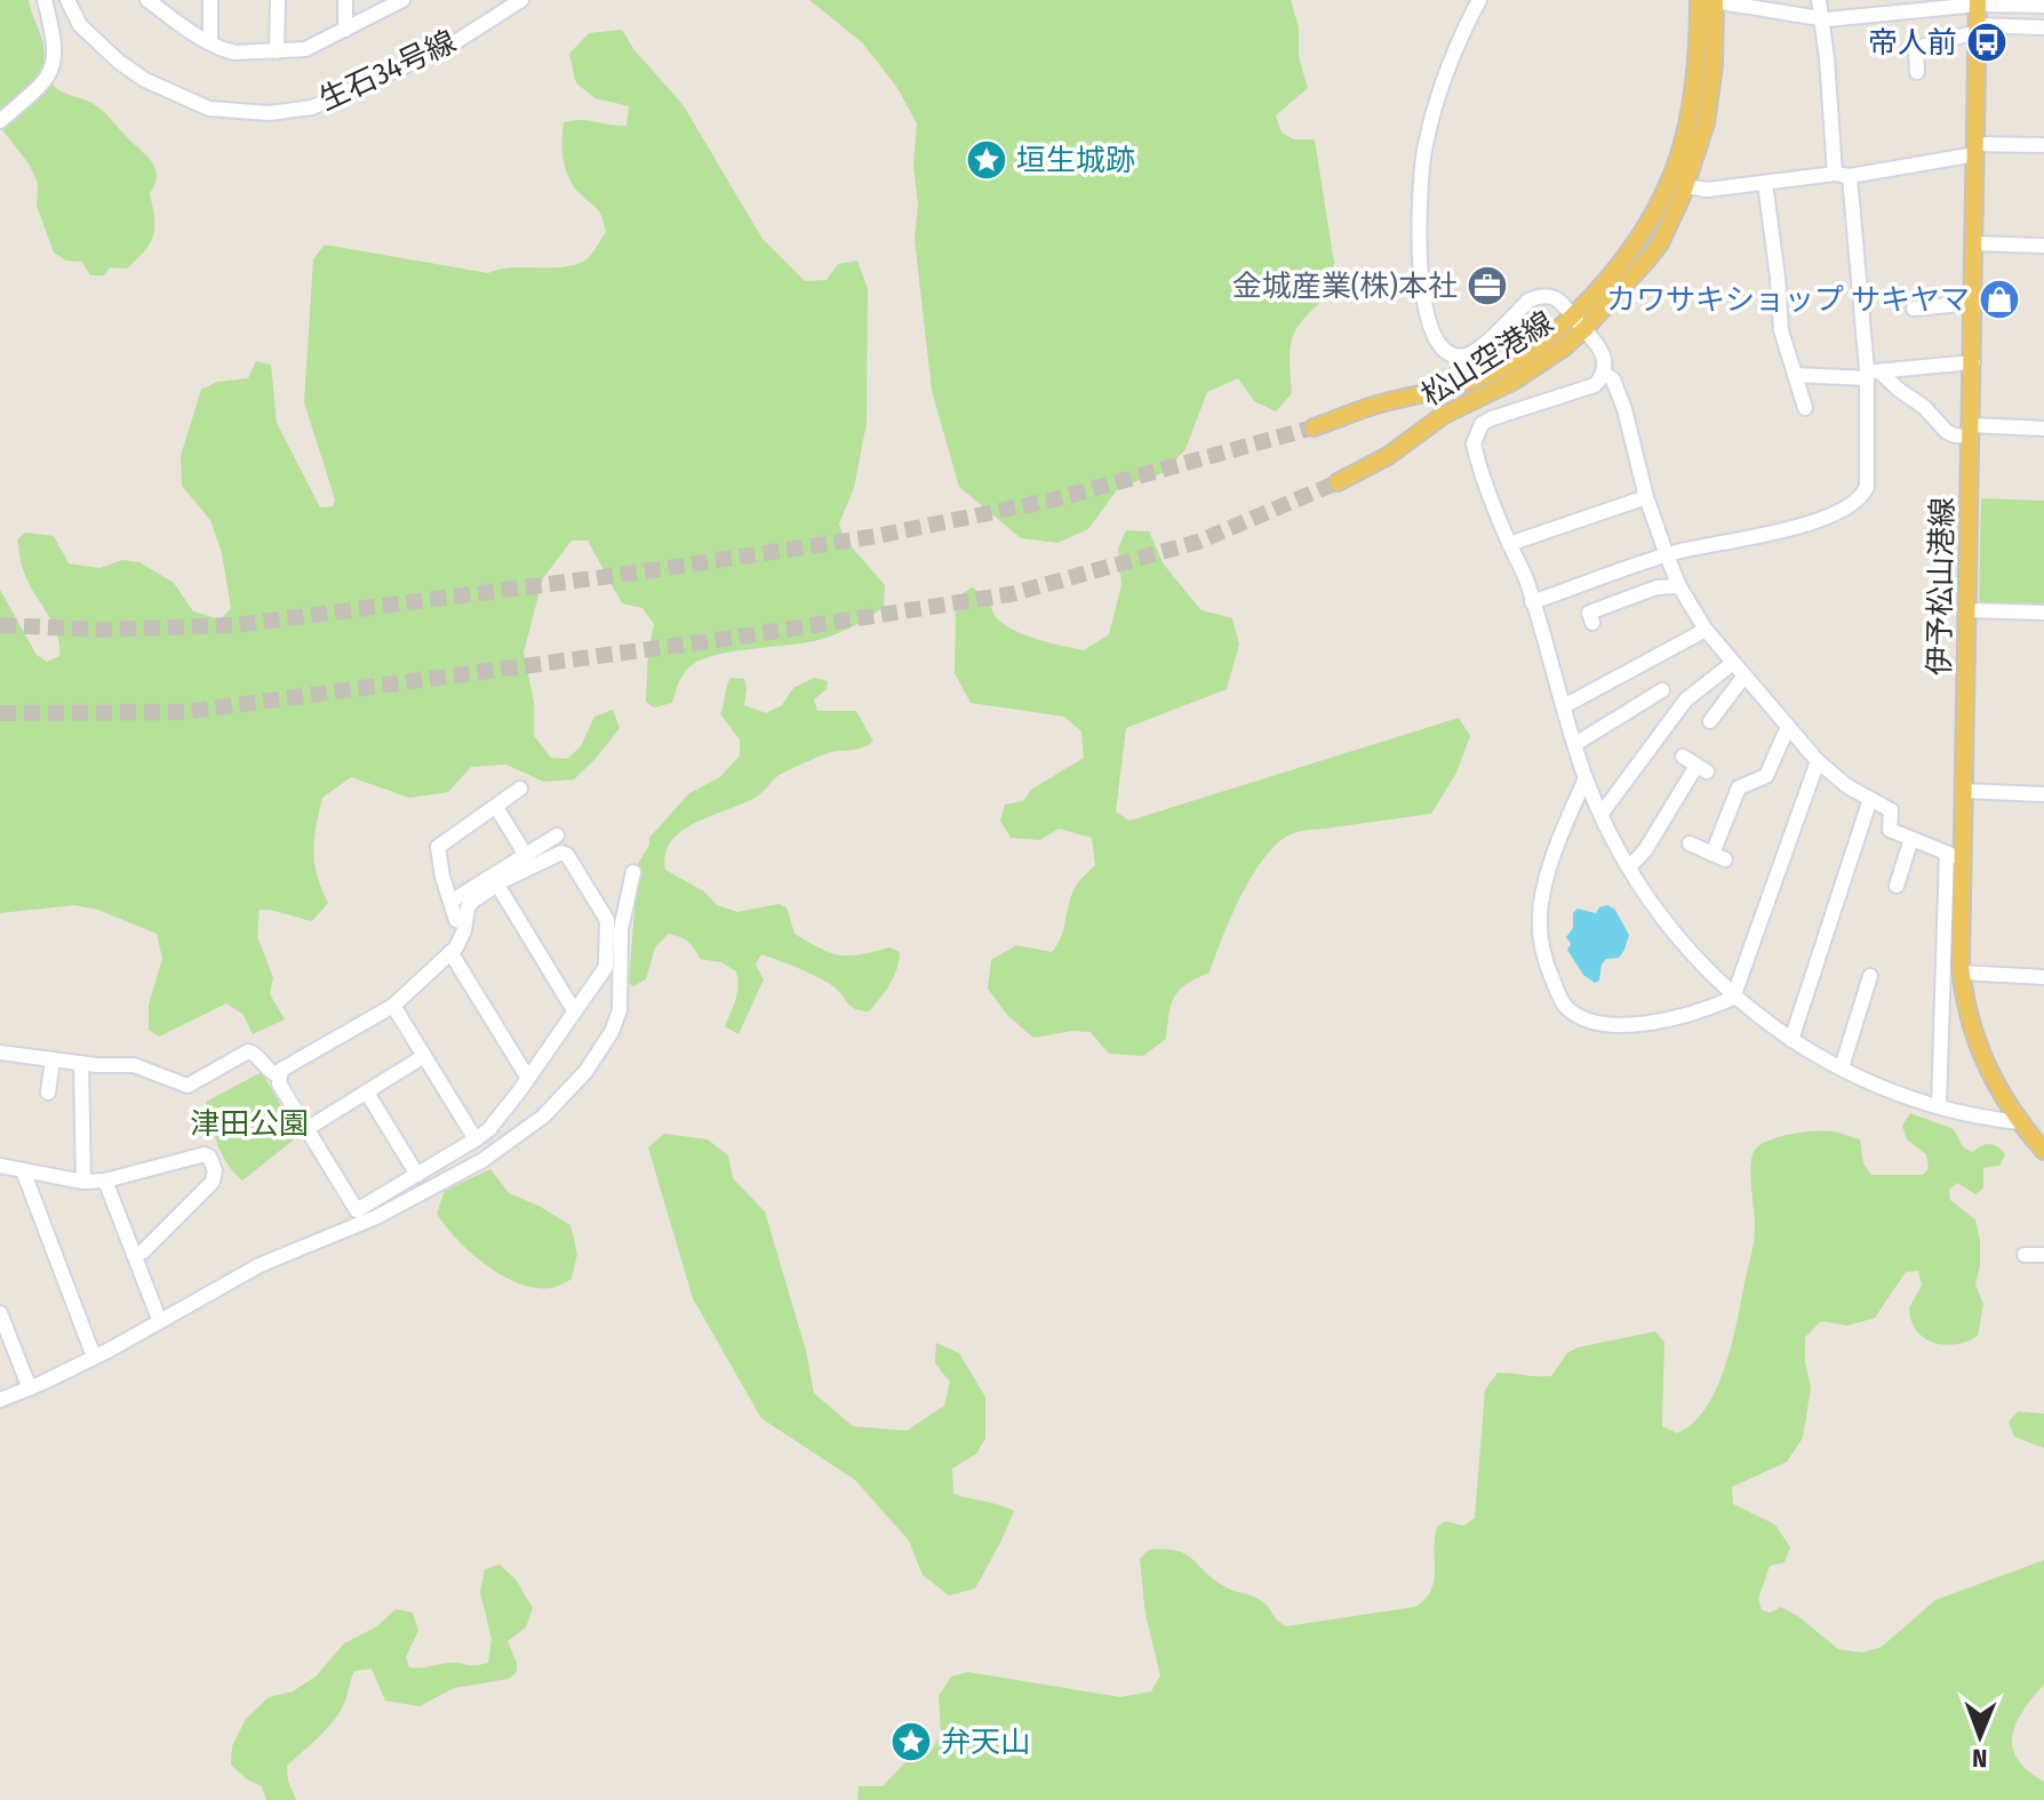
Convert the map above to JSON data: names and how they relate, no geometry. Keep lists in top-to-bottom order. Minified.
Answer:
{"streets":{"main road":["松山空港線","伊予松山港線"],"street":["生石34号線"]},"parks":["津田公園"],"places":{"bus stop":["帝人前"],"place":["垣生城跡","弁天山"],"office":["金城産業(株)本社"],"shop":["カワサキショップ サキヤマ"]},"north":"bottom"}
